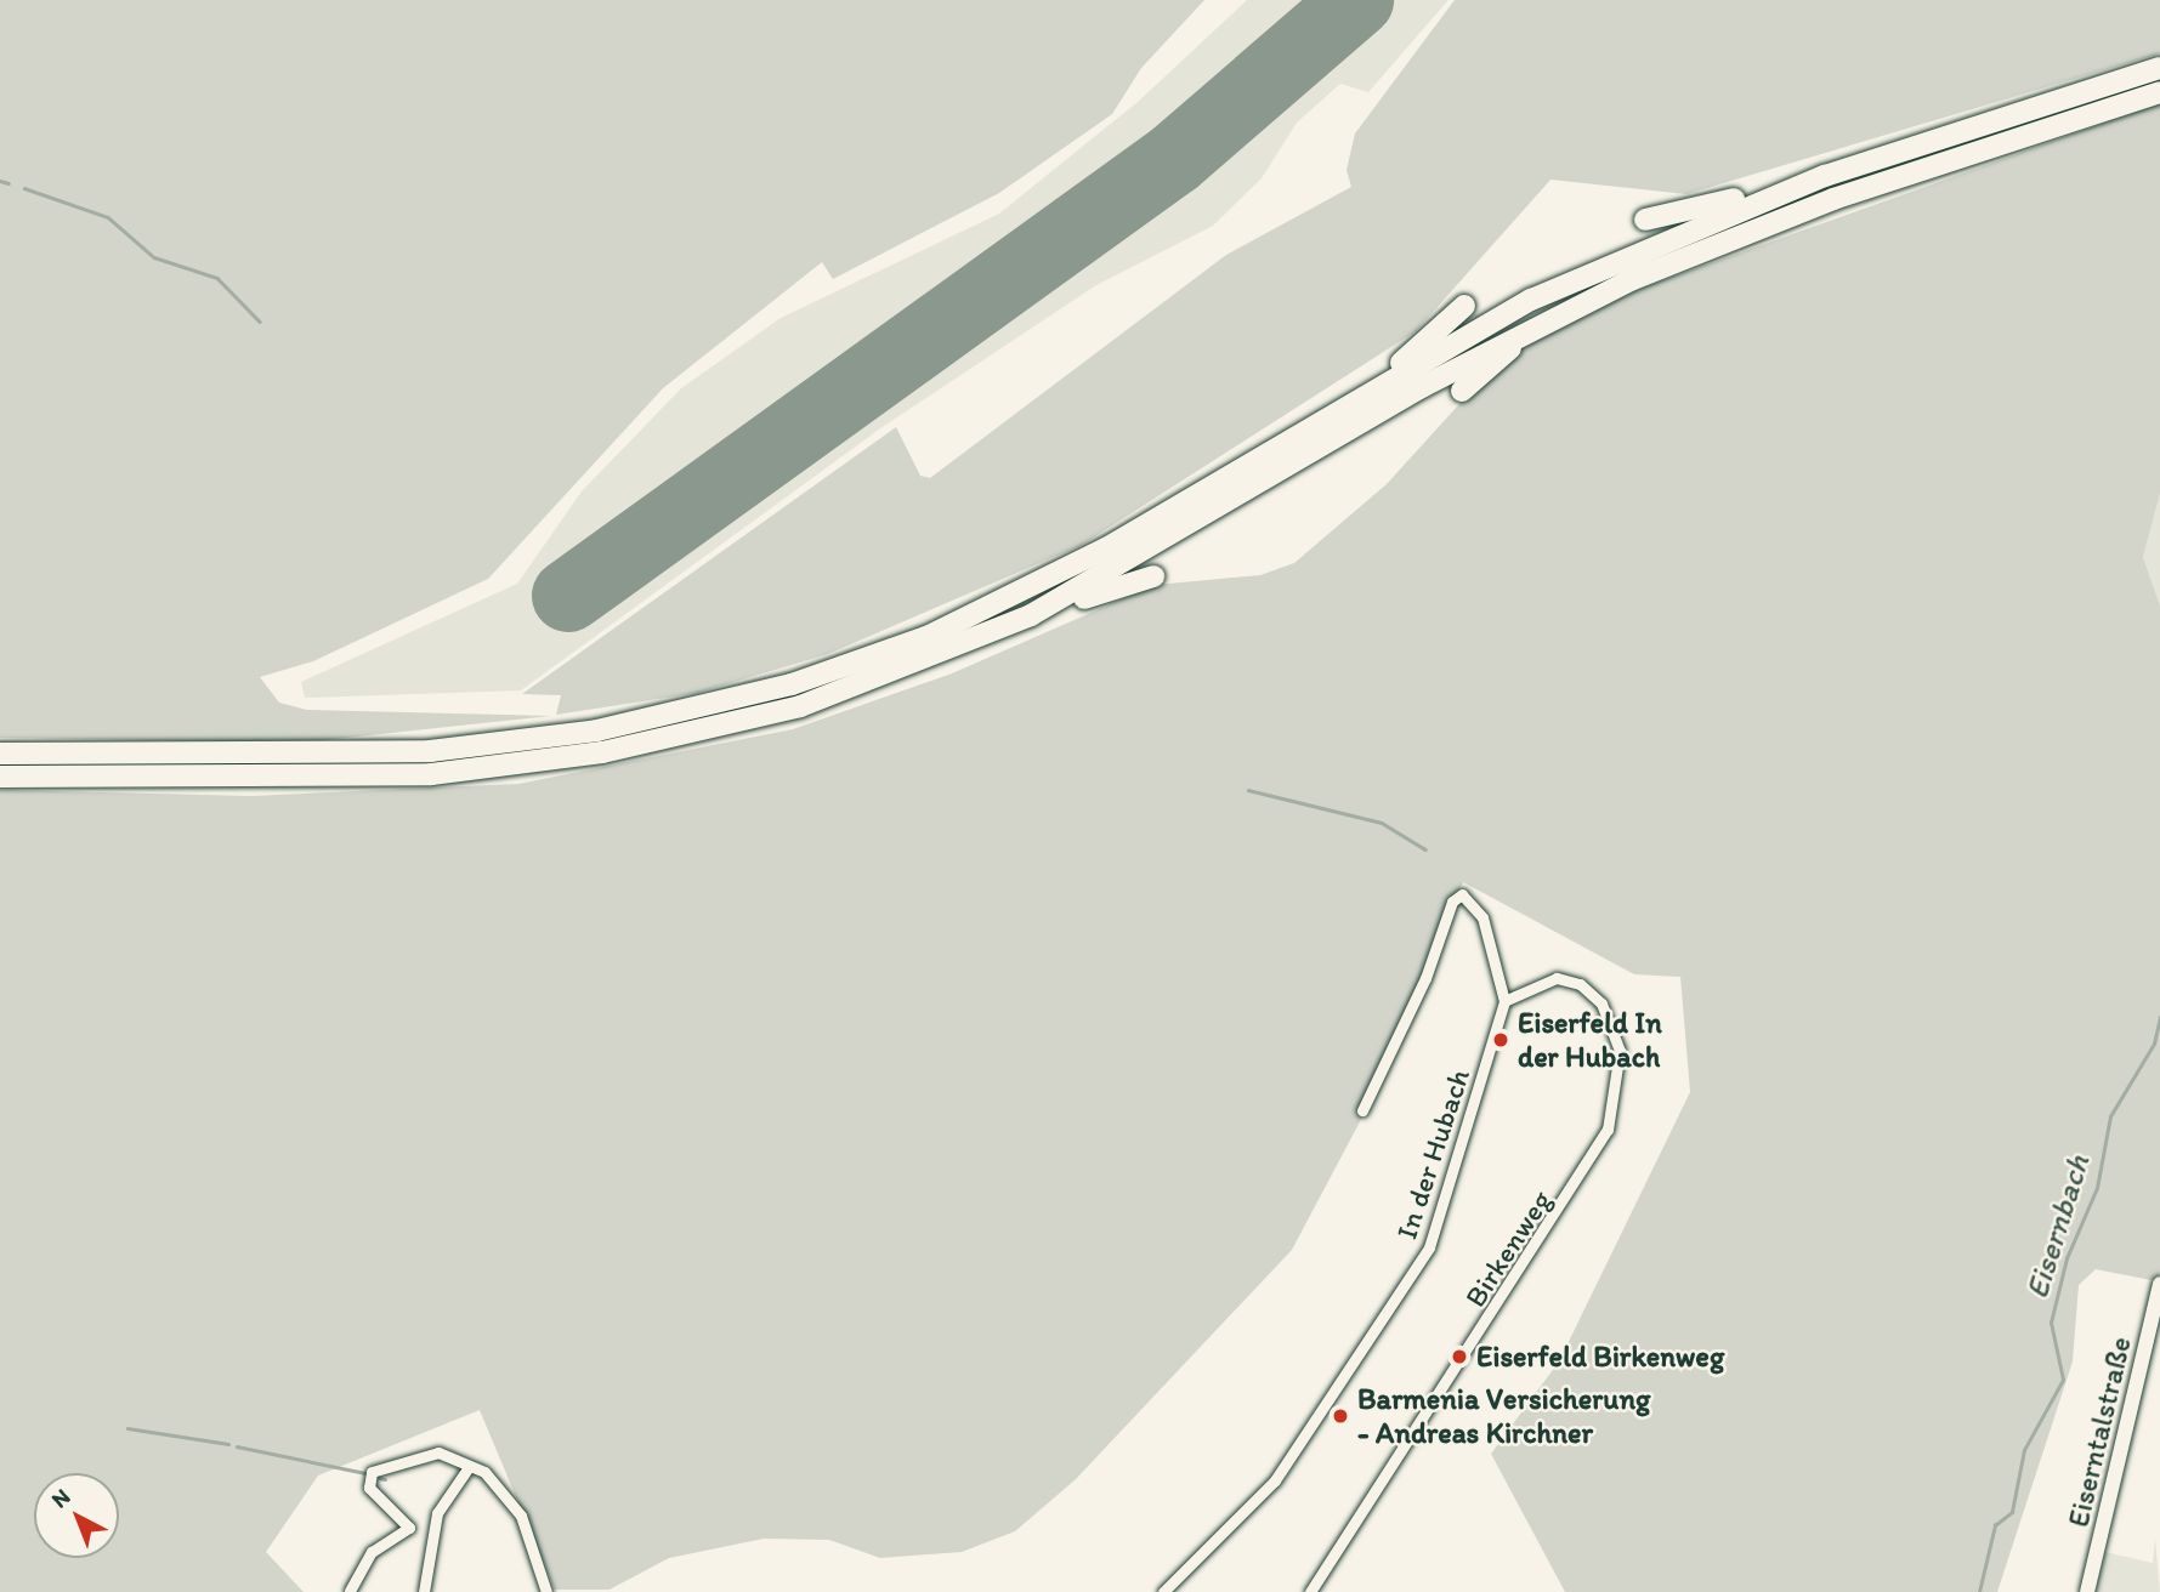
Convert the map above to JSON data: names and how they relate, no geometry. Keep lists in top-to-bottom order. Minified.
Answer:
{"streets":{"main road":["Eiserntalstraße"],"street":["In der Hubach","Birkenweg"]},"crossings":[["In der Hubach","Birkenweg"]],"water":["Eisernbach"],"places":["Eiserfeld In der Hubach","Eiserfeld Birkenweg","Barmenia Versicherung - Andreas Kirchner"],"north":"top left"}
